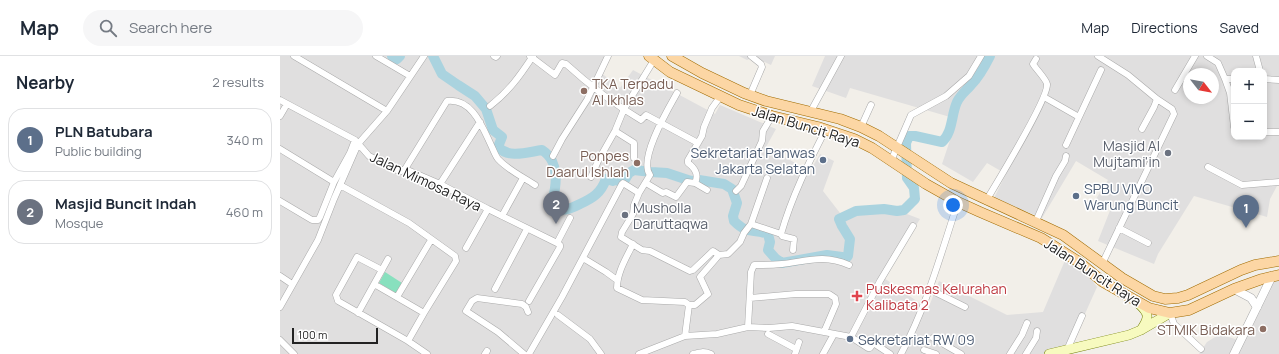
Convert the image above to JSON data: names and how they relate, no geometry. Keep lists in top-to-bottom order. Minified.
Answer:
{"streets":{"main road":["Jalan Buncit Raya"],"street":["Jalan Mimosa Raya"]},"places":{"other":["TKA Terpadu Al Ikhlas","Masjid Al Mujtami'in","Sekretariat Panwas Jakarta Selatan","Ponpes Daarul Ishlah","SPBU VIVO Warung Buncit","Musholla Daruttaqwa","STMIK Bidakara","Sekretariat RW 09"],"health":["Puskesmas Kelurahan Kalibata 2"]},"scale_bar":"100 m","north":"bottom right","page":{"header":"Map","search":"Search here","nav":["Map","Directions","Saved"],"heading":["Nearby","2 results"],"map_buttons":["+","−"],"list":[{"mark":"1","name":"PLN Batubara","note":"Public building","value":"340 m"},{"mark":"2","name":"Masjid Buncit Indah","note":"Mosque","value":"460 m"}],"pins":["2","1"],"scale":"100 m"}}
